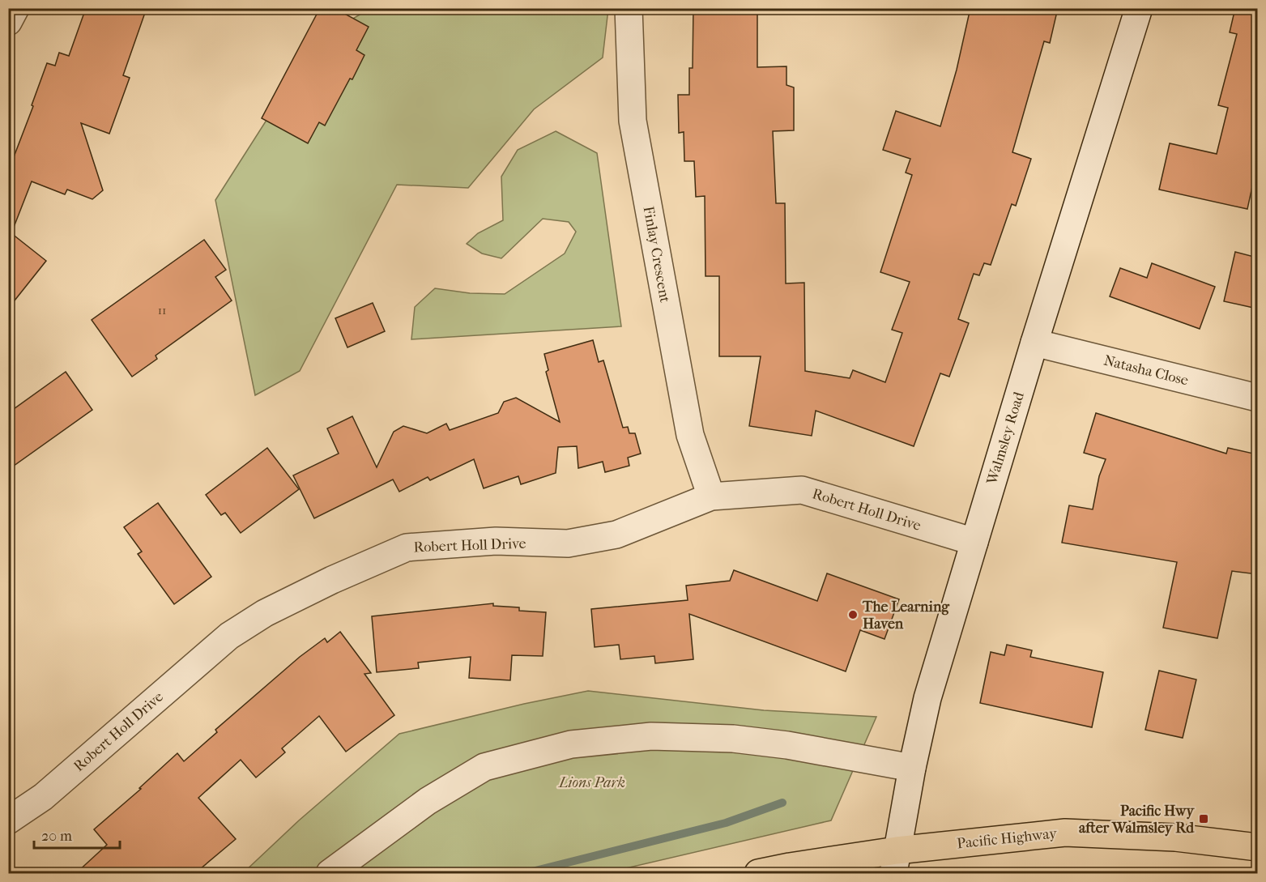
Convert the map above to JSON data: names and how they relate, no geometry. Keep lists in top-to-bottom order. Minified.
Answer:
{"streets":{"main road":["Pacific Highway"],"street":["Finlay Crescent","Natasha Close","Walmsley Road","Robert Holl Drive"]},"crossings":[["Finlay Crescent","Robert Holl Drive"],["Natasha Close","Walmsley Road"],["Walmsley Road","Robert Holl Drive"],["Walmsley Road","Pacific Highway"]],"parks":["Lions Park"],"places":{"other":["The Learning Haven"],"transit":["Pacific Hwy after Walmsley Rd"]},"house_numbers":["11"],"scale_bar":"20 m"}
